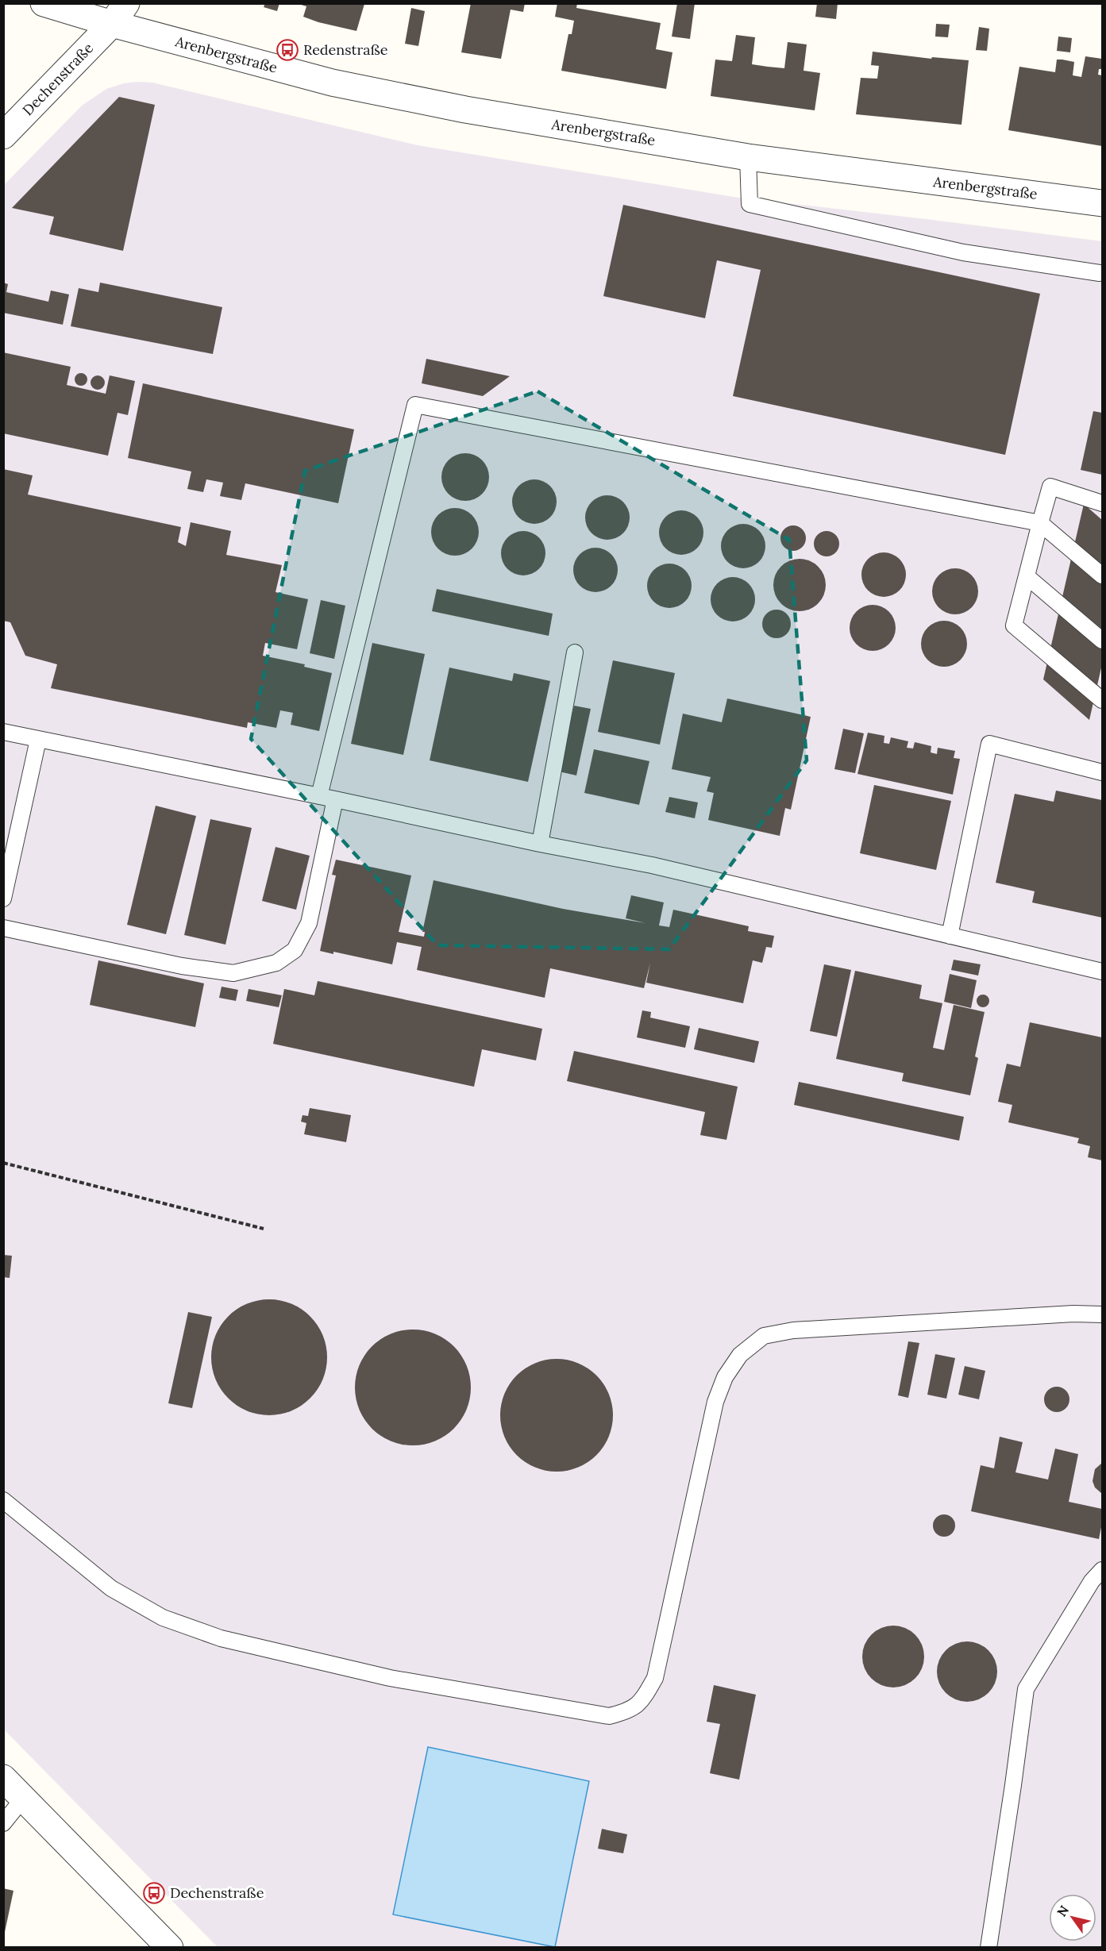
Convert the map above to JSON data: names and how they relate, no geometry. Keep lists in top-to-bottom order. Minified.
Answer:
{"streets":{"street":["Arenbergstraße","Dechenstraße"]},"crossings":[["Arenbergstraße","Dechenstraße"]],"places":{"bus stop":["Redenstraße","Dechenstraße"]},"north":"top left"}
